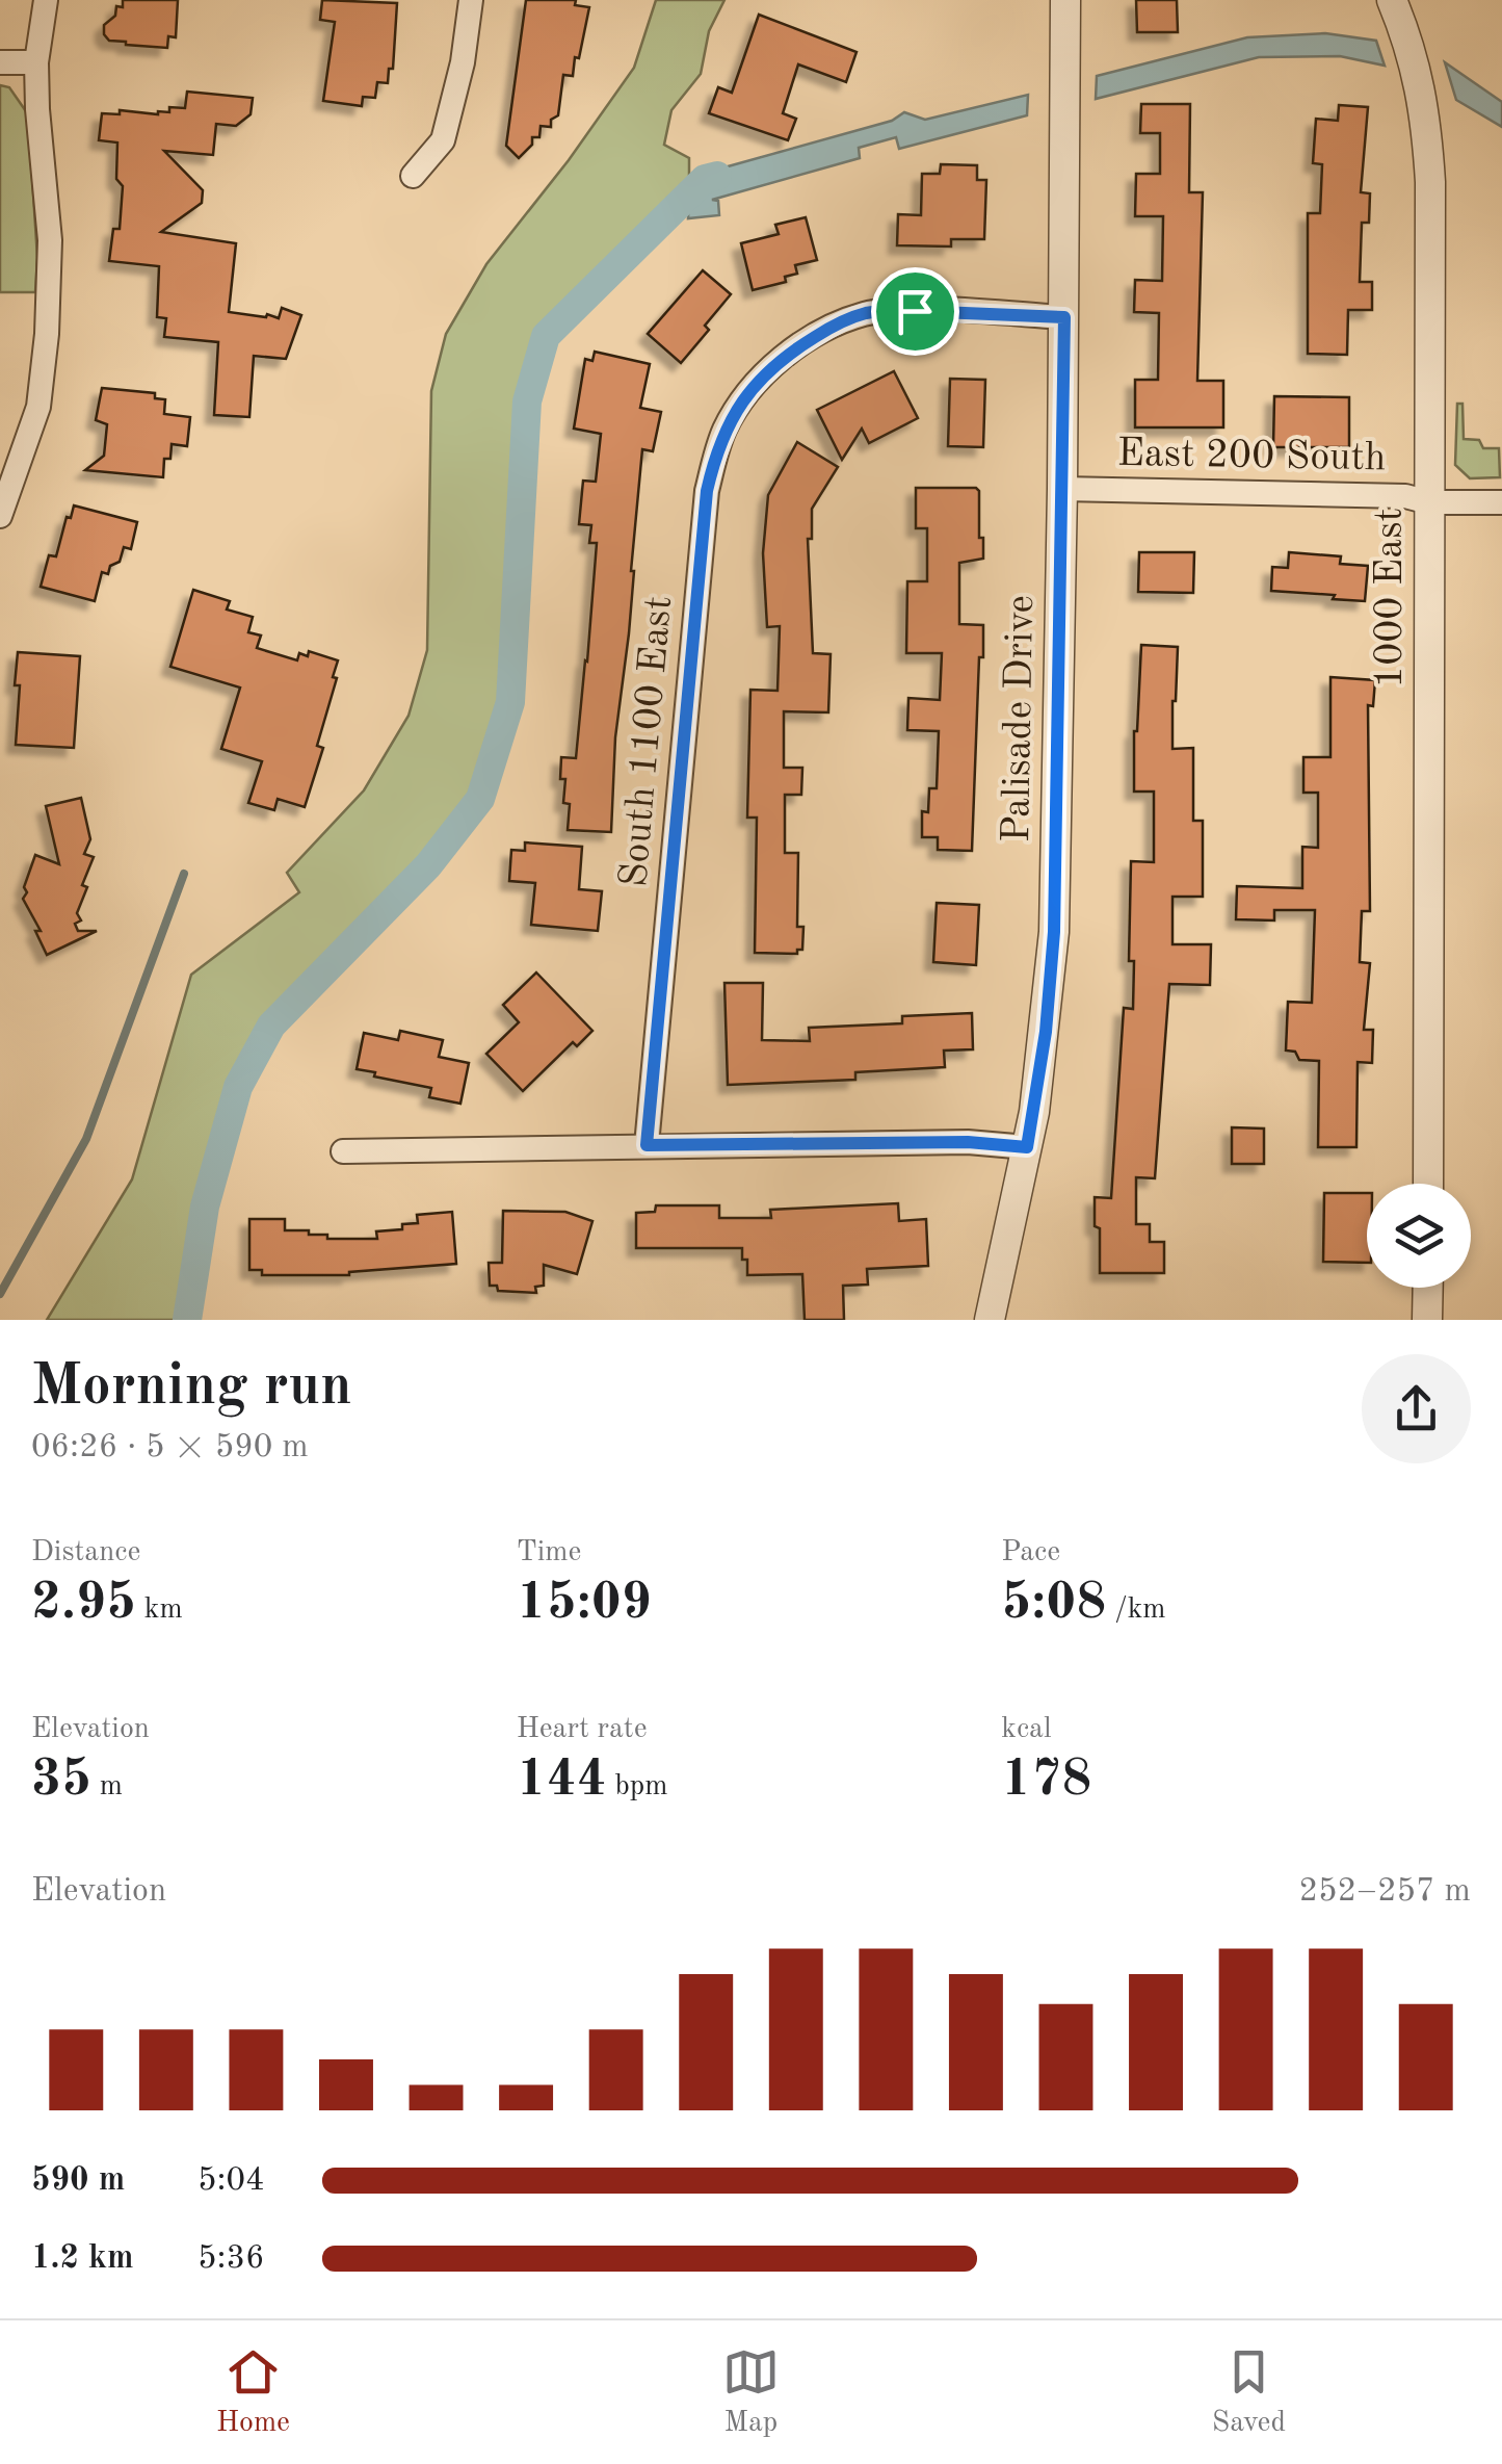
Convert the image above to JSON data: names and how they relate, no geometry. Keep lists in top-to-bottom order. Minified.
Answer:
{"streets":{"street":["East 200 South","1000 East","Palisade Drive","South 1100 East"]},"crossings":[["East 200 South","1000 East"],["East 200 South","Palisade Drive"],["Palisade Drive","South 1100 East"]],"page":{"heading":["Morning run","06:26 · 5 × 590 m"],"stats":[["Distance","2.95 km"],["Time","15:09"],["Pace","5:08 /km"],["Elevation","35 m"],["Heart rate","144 bpm"],["kcal","178"]],"chart":["Elevation","252–257 m"],"list":[{"name":"590 m","note":"5:04"},{"name":"1.2 km","note":"5:36"}],"tabs":["Home","Map","Saved"]}}
